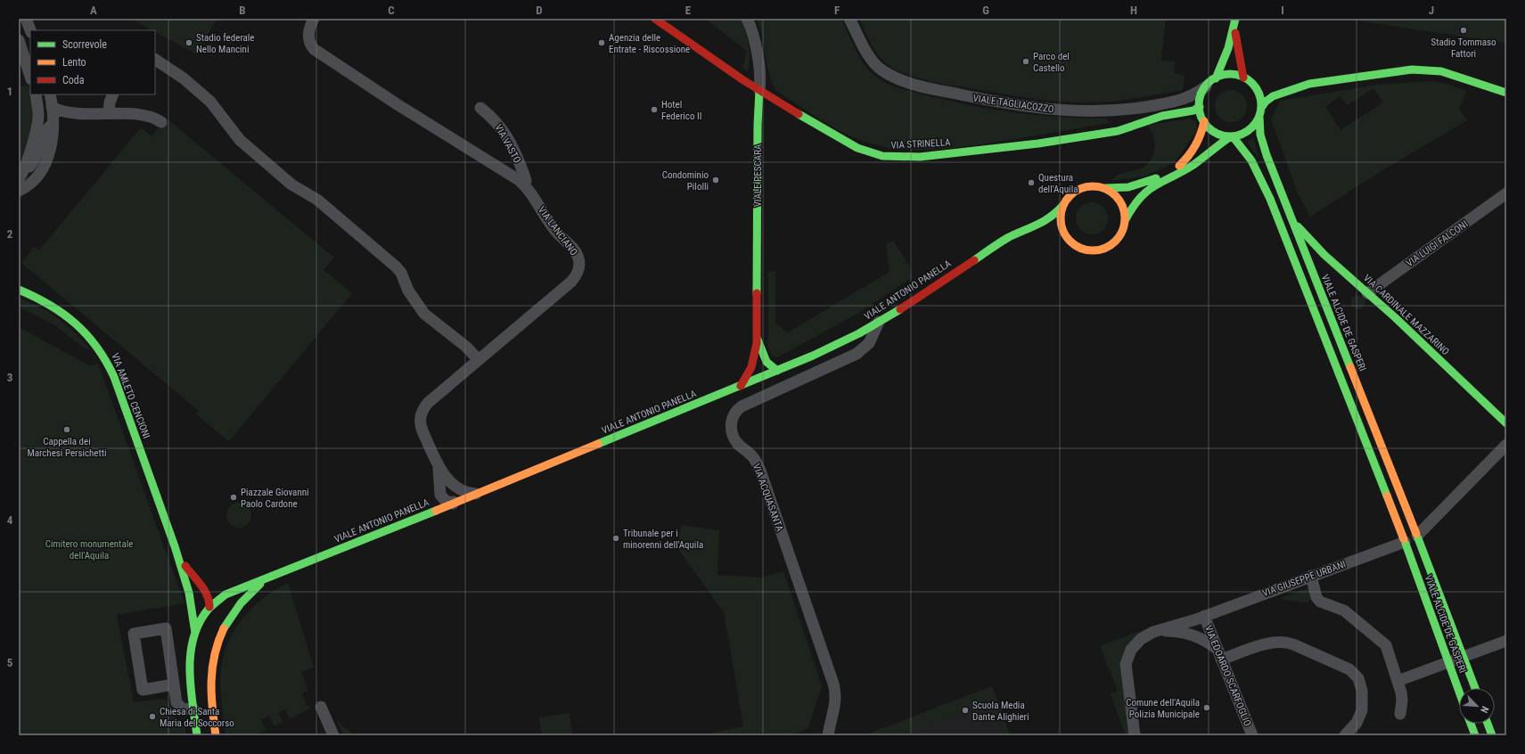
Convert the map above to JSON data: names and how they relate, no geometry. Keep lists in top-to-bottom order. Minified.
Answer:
{"streets":{"main road":["VIA STRINELLA","VIALE PESCARA","VIALE ANTONIO PANELLA","VIA CARDINALE MAZZARINO","VIALE ALCIDE DE GASPERI","VIA AMLETO CENCIONI"],"street":["VIALE TAGLIACOZZO","VIA VASTO","VIA LANCIANO","VIA LUIGI FALCONI","VIA ACQUASANTA","VIA GIUSEPPE URBANI","VIA EDOARDO SCARFOGLIO"]},"crossings":[["VIALE TAGLIACOZZO","VIA STRINELLA"],["VIALE TAGLIACOZZO","VIALE ALCIDE DE GASPERI"],["VIA VASTO","VIA LANCIANO"],["VIA STRINELLA","VIALE PESCARA"],["VIA STRINELLA","VIALE ALCIDE DE GASPERI"],["VIALE PESCARA","VIALE ANTONIO PANELLA"],["VIA LANCIANO","VIALE ANTONIO PANELLA"],["VIA LUIGI FALCONI","VIA CARDINALE MAZZARINO"],["VIALE ANTONIO PANELLA","VIA AMLETO CENCIONI"],["VIALE ANTONIO PANELLA","VIA ACQUASANTA"],["VIA CARDINALE MAZZARINO","VIALE ALCIDE DE GASPERI"],["VIALE ALCIDE DE GASPERI","VIA GIUSEPPE URBANI"],["VIA GIUSEPPE URBANI","VIA EDOARDO SCARFOGLIO"]],"parks":["Cimitero monumentale dell'Aquila"],"places":["Stadio Tommaso Fattori","Stadio federale Nello Mancini","Agenzia delle Entrate - Riscossione","Parco del Castello","Hotel Federico II","Condominio Pilolli","Questura dell'Aquila","Cappella dei Marchesi Persichetti","Piazzale Giovanni Paolo Cardone","Tribunale per i minorenni dell'Aquila","Comune dell'Aquila Polizia Municipale","Scuola Media Dante Alighieri","Chiesa di Santa Maria del Soccorso"],"legend":["Scorrevole","Lento","Coda"],"north":"bottom right","grid":{"columns":["A","B","C","D","E","F","G","H","I","J"],"rows":["1","2","3","4","5"]}}
